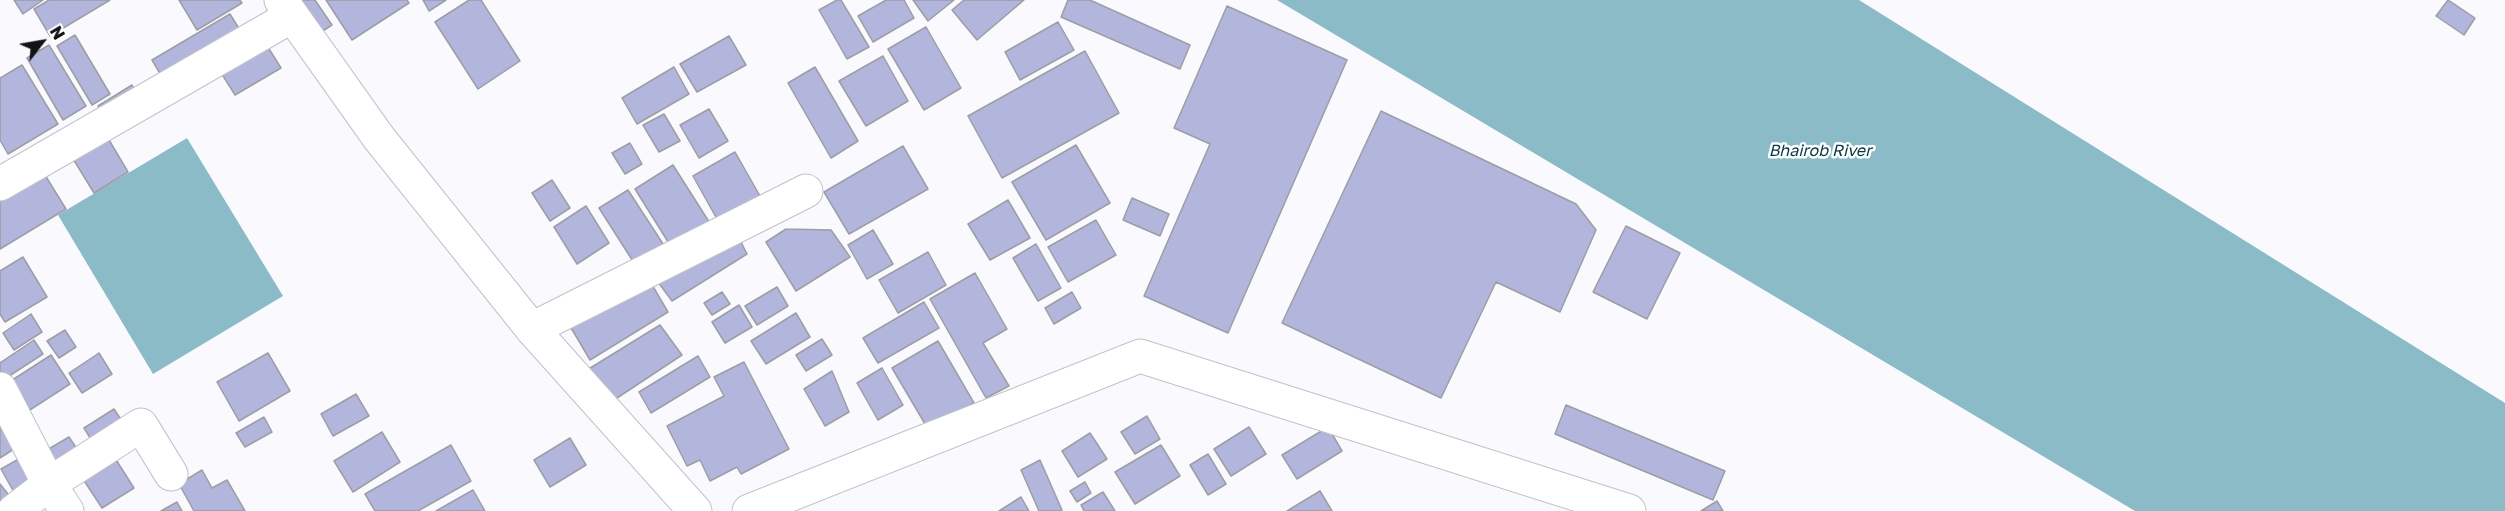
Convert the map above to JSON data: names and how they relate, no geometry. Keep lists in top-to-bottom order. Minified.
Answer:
{"water":["Bhairob River"],"north":"top right"}
